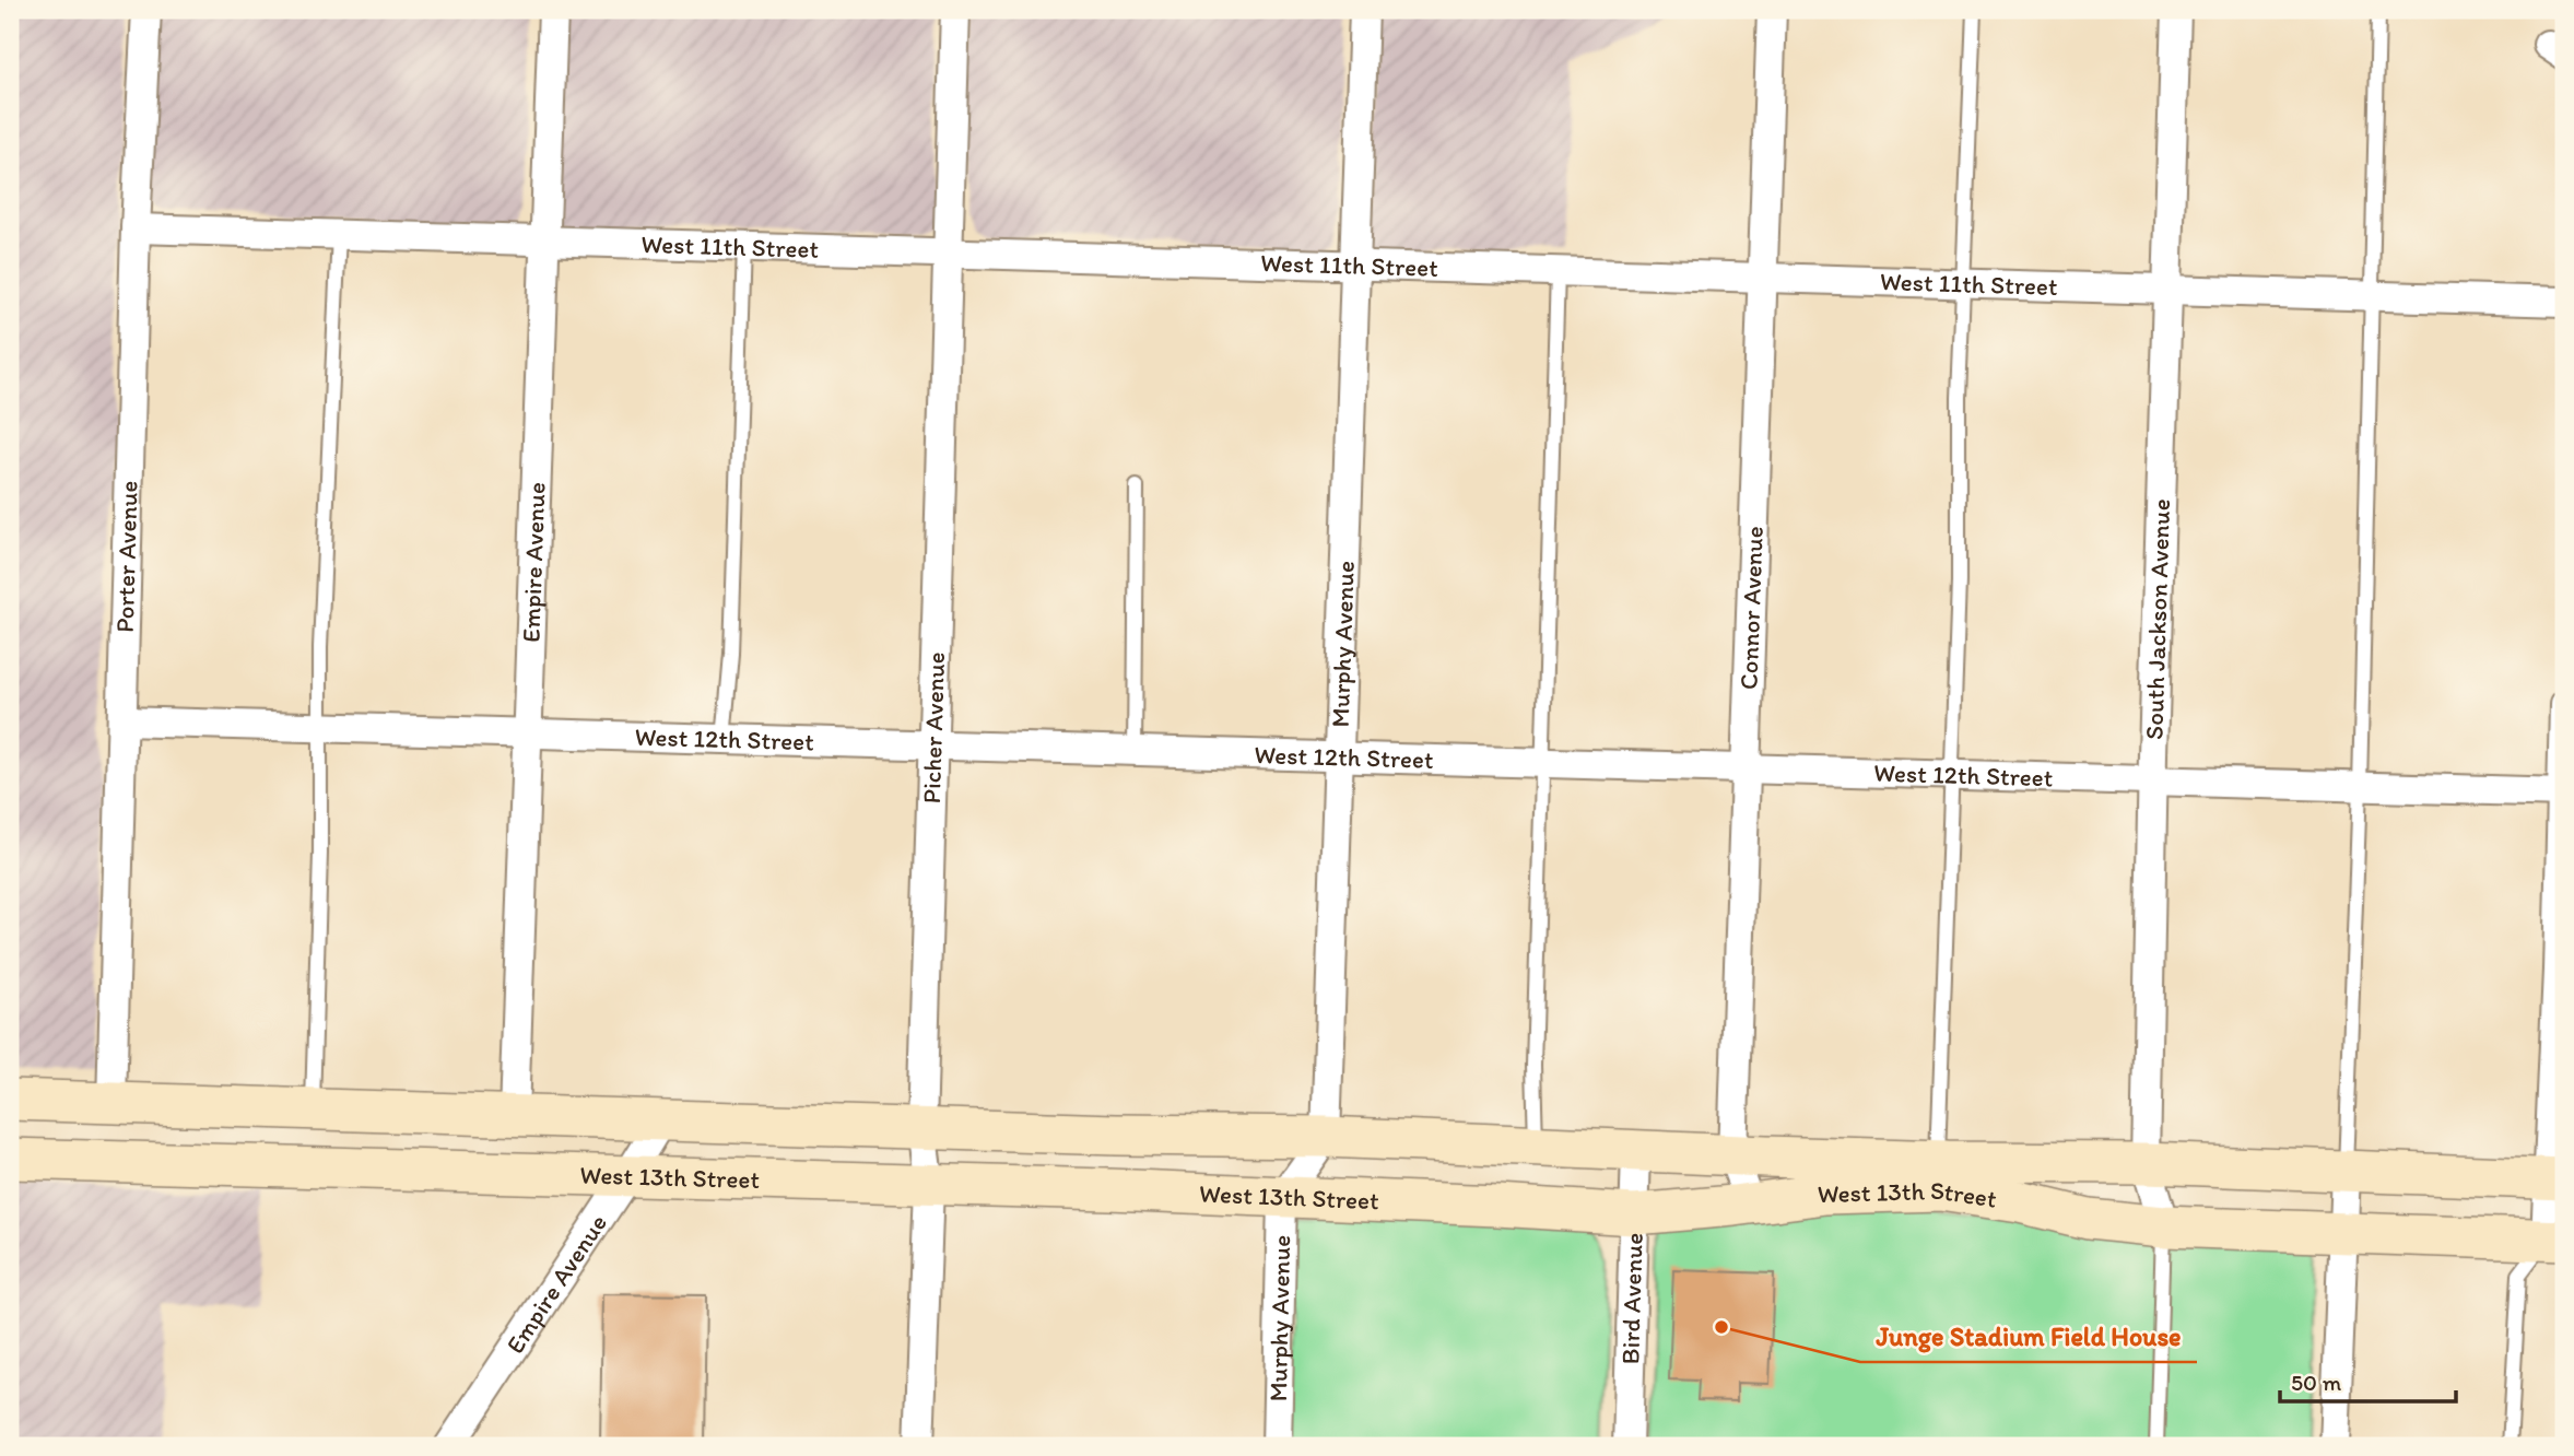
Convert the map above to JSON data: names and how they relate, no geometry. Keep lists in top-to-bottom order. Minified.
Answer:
{"streets":{"street":["West 11th Street","Porter Avenue","Empire Avenue","Connor Avenue","South Jackson Avenue","Murphy Avenue","Picher Avenue","West 12th Street","West 13th Street","Bird Avenue"]},"crossings":[["West 11th Street","Porter Avenue"],["West 11th Street","Empire Avenue"],["West 11th Street","Connor Avenue"],["West 11th Street","South Jackson Avenue"],["West 11th Street","Murphy Avenue"],["West 11th Street","Picher Avenue"],["Porter Avenue","West 12th Street"],["Porter Avenue","West 13th Street"],["Empire Avenue","West 12th Street"],["Empire Avenue","West 13th Street"],["Connor Avenue","West 12th Street"],["Connor Avenue","West 13th Street"],["South Jackson Avenue","West 12th Street"],["South Jackson Avenue","West 13th Street"],["Murphy Avenue","West 12th Street"],["Murphy Avenue","West 13th Street"],["Picher Avenue","West 12th Street"],["Picher Avenue","West 13th Street"],["West 13th Street","Bird Avenue"]],"places":["Junge Stadium Field House"],"scale_bar":"50 m"}
